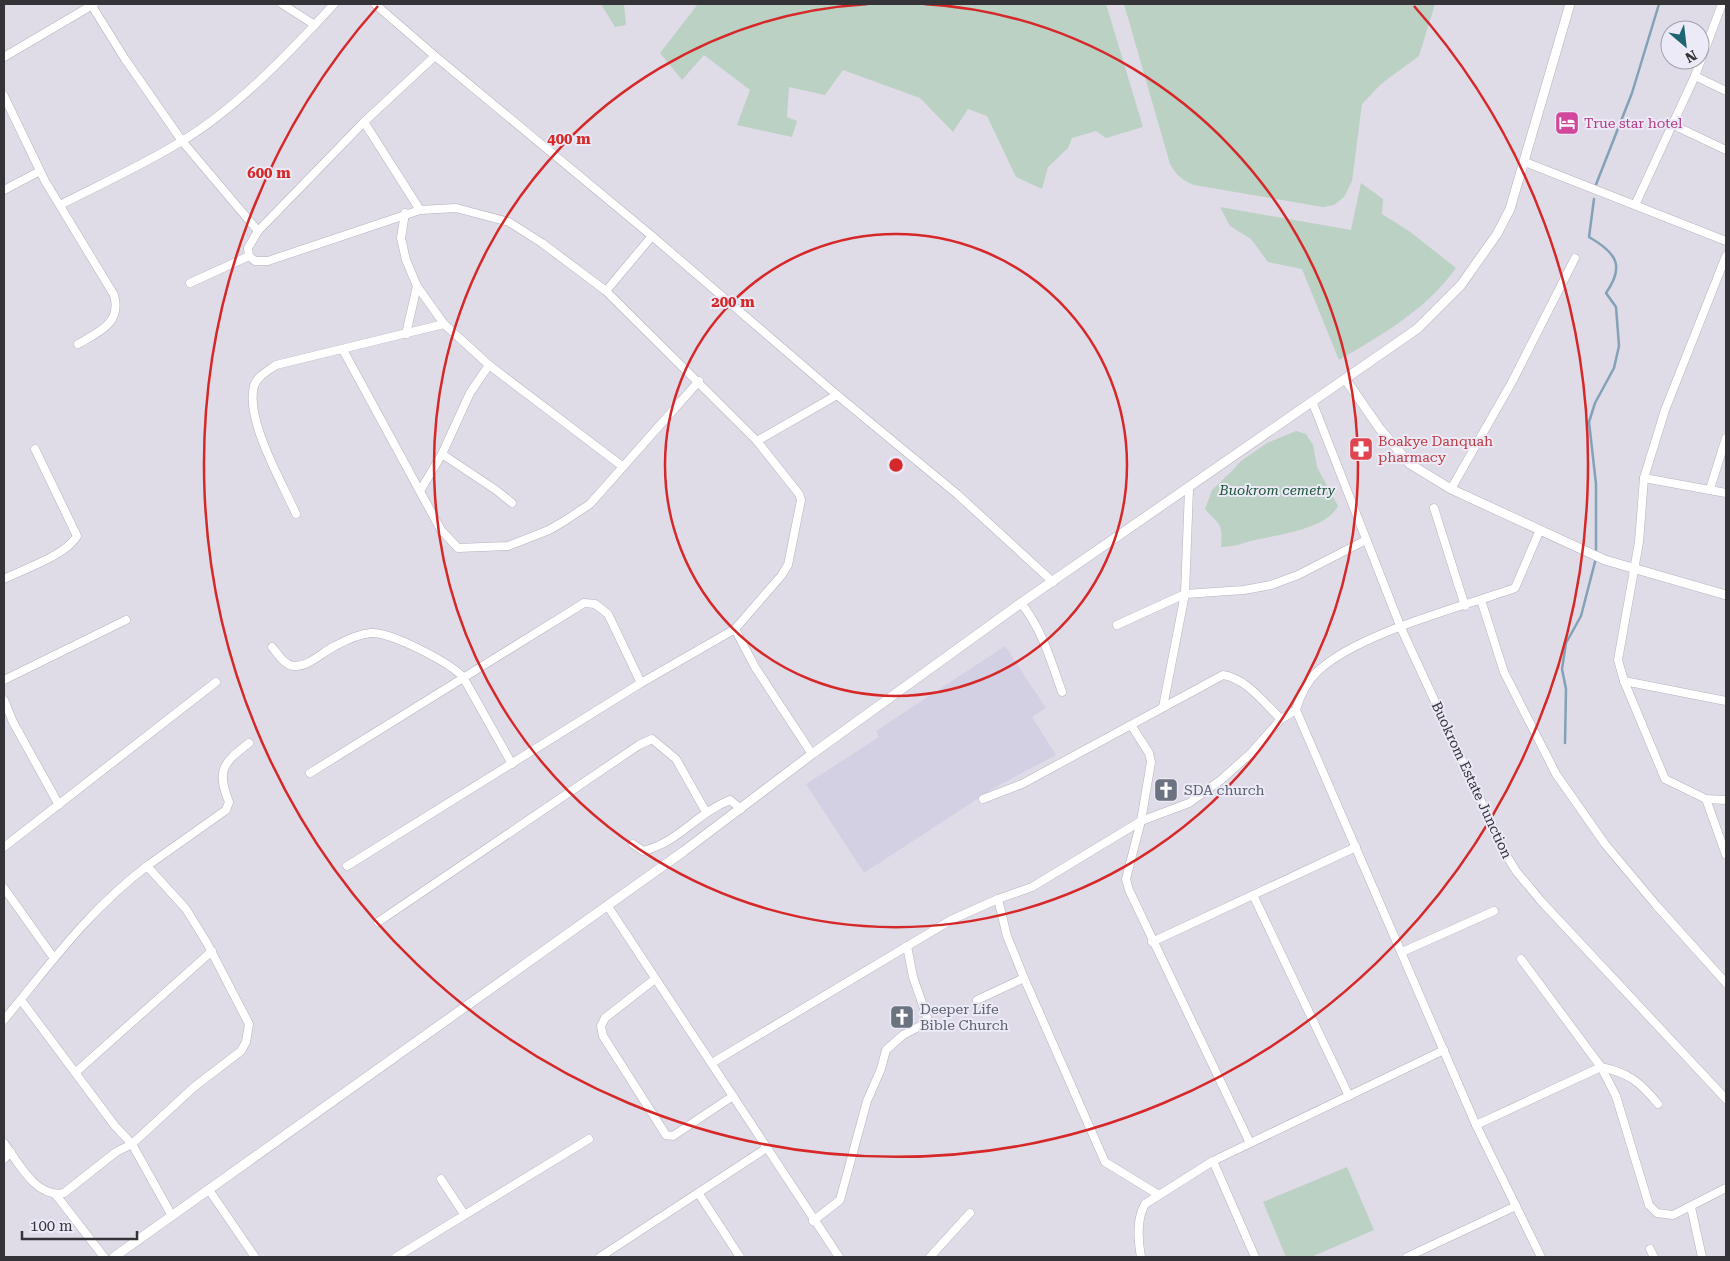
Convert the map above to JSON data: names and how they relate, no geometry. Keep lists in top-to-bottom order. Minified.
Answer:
{"streets":{"street":["Buokrom Estate Junction"]},"parks":["Buokrom cemetry"],"places":{"hotel":["True star hotel"],"pharmacy":["Boakye Danquah pharmacy"],"church":["SDA church","Deeper Life Bible Church"]},"scale_bar":"100 m","north":"bottom right","rings":["400 m","600 m","200 m"]}
